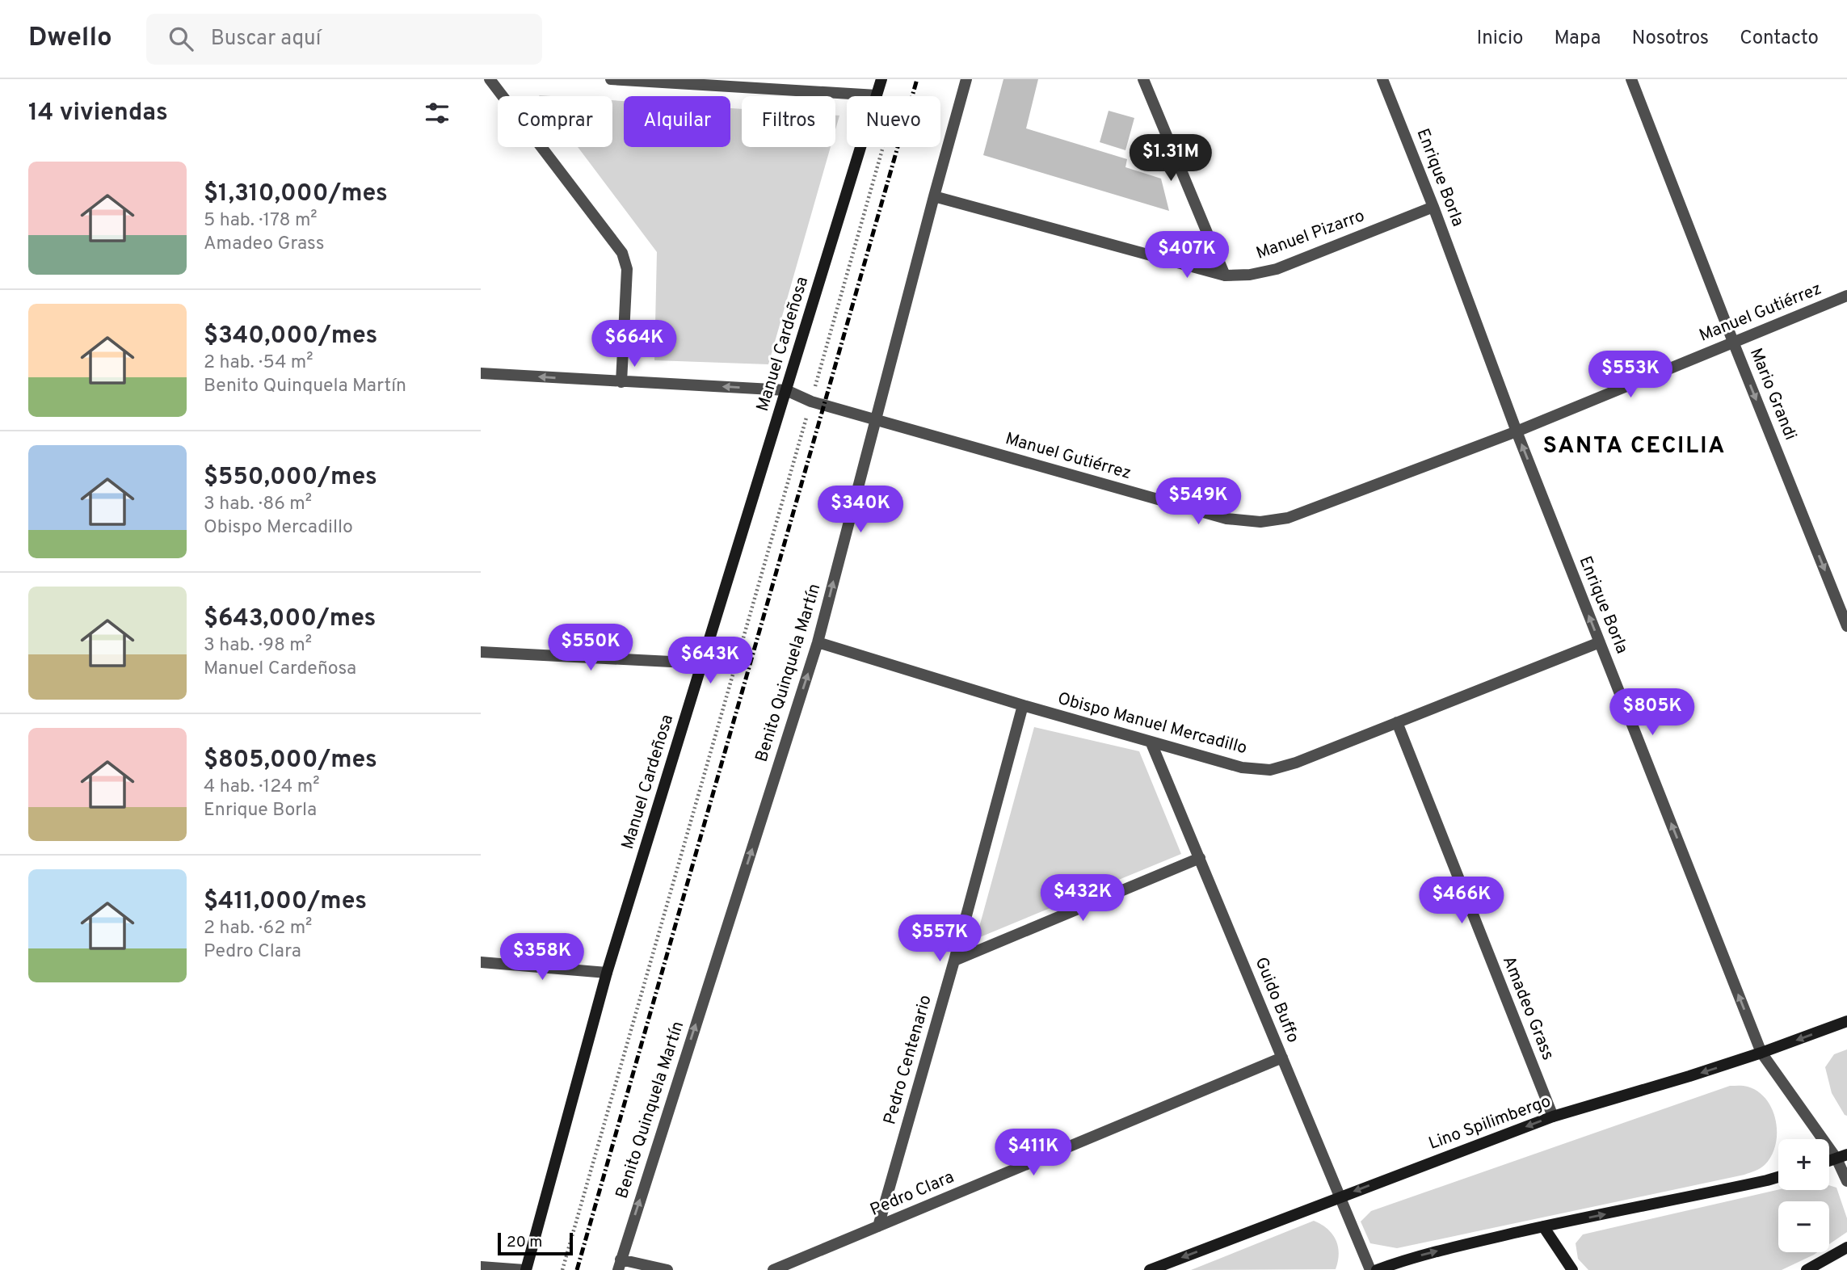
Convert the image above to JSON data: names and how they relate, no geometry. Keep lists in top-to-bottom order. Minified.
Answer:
{"streets":{"main road":["Manuel Cardeñosa","Lino Spilimbergo"],"street":["Enrique Borla","Manuel Pizarro","Manuel Gutiérrez","Mario Grandi","Benito Quinquela Martín","Obispo Manuel Mercadillo","Guido Buffo","Amadeo Grass","Pedro Centenario","Pedro Clara"]},"crossings":[["Enrique Borla","Manuel Pizarro"],["Enrique Borla","Manuel Gutiérrez"],["Enrique Borla","Obispo Manuel Mercadillo"],["Enrique Borla","Lino Spilimbergo"],["Manuel Pizarro","Benito Quinquela Martín"],["Manuel Gutiérrez","Manuel Cardeñosa"],["Manuel Gutiérrez","Mario Grandi"],["Manuel Gutiérrez","Benito Quinquela Martín"],["Benito Quinquela Martín","Obispo Manuel Mercadillo"],["Obispo Manuel Mercadillo","Guido Buffo"],["Obispo Manuel Mercadillo","Amadeo Grass"],["Obispo Manuel Mercadillo","Pedro Centenario"],["Guido Buffo","Lino Spilimbergo"],["Guido Buffo","Pedro Clara"],["Amadeo Grass","Lino Spilimbergo"],["Pedro Centenario","Pedro Clara"]],"one_way":["Enrique Borla","Mario Grandi","Benito Quinquela Martín","Lino Spilimbergo"],"districts":["SANTA CECILIA"],"scale_bar":"20 m","page":{"header":"Dwello","search":"Buscar aquí","nav":["Inicio","Mapa","Nosotros","Contacto"],"heading":"14 viviendas","chip":["Comprar","Alquilar","Filtros","Nuevo"],"price":["$1.31M","$407K","$664K","$553K","$549K","$340K","$550K","$643K","$805K","$432K","$466K","$557K","$358K","$411K"],"list":[{"name":"$1,310,000/mes","note":"5 hab. · 178 m² · Amadeo Grass"},{"name":"$340,000/mes","note":"2 hab. · 54 m² · Benito Quinquela Martín"},{"name":"$550,000/mes","note":"3 hab. · 86 m² · Obispo Mercadillo"},{"name":"$643,000/mes","note":"3 hab. · 98 m² · Manuel Cardeñosa"},{"name":"$805,000/mes","note":"4 hab. · 124 m² · Enrique Borla"},{"name":"$411,000/mes","note":"2 hab. · 62 m² · Pedro Clara"}],"map_buttons":["+","−"],"scale":"20 m"}}
